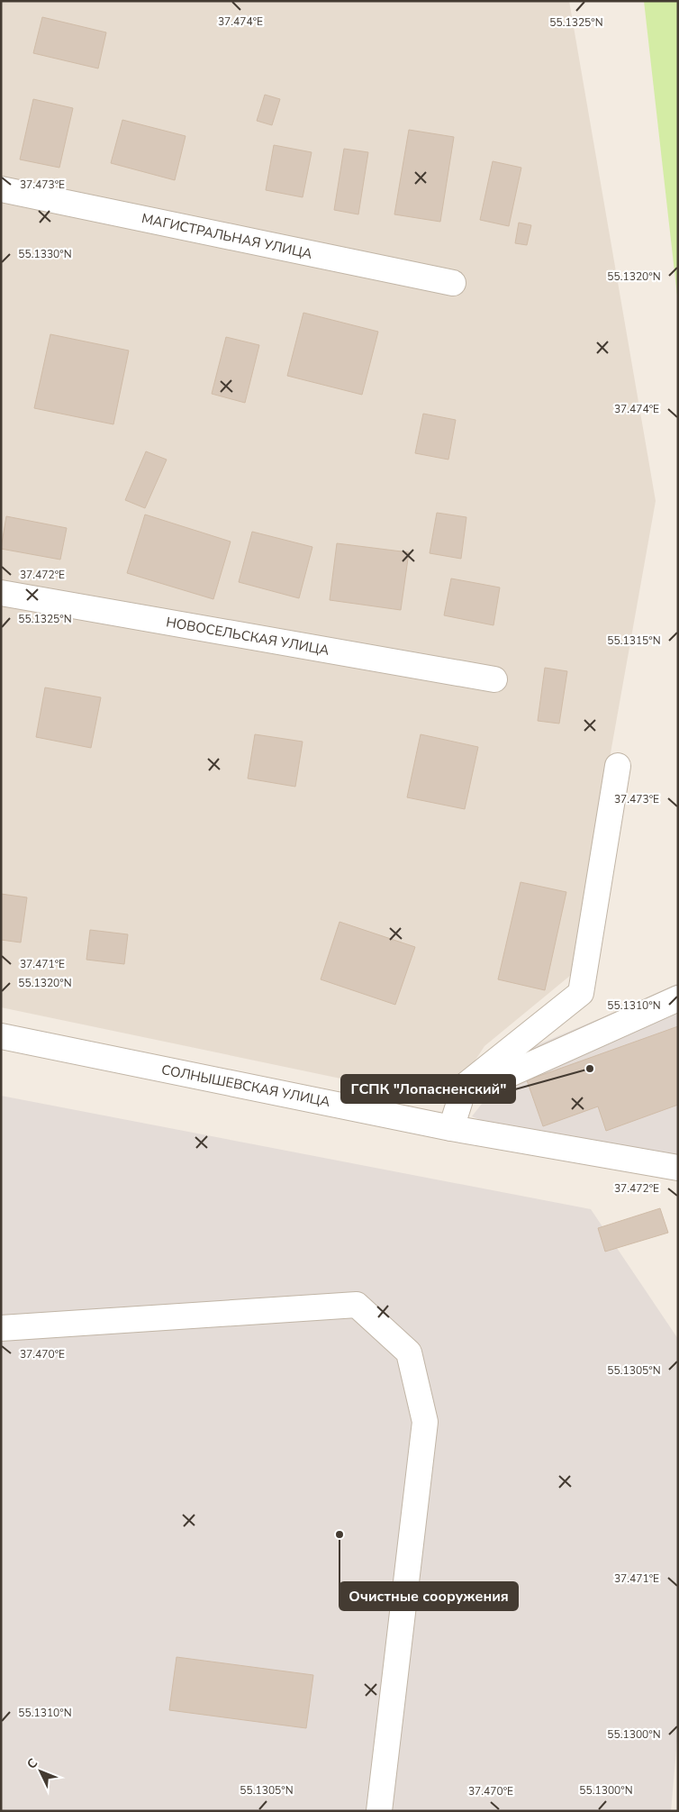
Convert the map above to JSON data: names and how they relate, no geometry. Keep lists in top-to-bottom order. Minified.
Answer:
{"streets":{"street":["МАГИСТРАЛЬНАЯ УЛИЦА","НОВОСЕЛЬСКАЯ УЛИЦА","СОЛНЫШЕВСКАЯ УЛИЦА"]},"places":["ГСПК \"Лопасненский\"","Очистные сооружения"],"north":"top left","coordinates":["37.474°E","55.1325°N","37.473°E","55.1330°N","55.1320°N","37.472°E","55.1315°N","37.471°E","55.1310°N","37.470°E","55.1305°N","55.1300°N"]}
